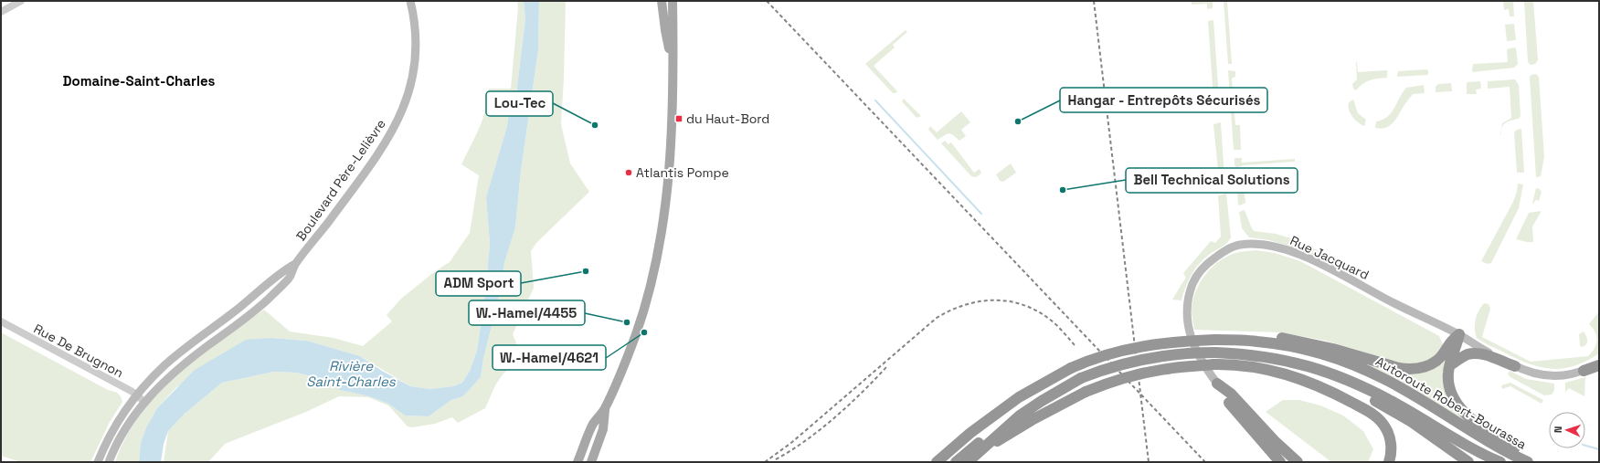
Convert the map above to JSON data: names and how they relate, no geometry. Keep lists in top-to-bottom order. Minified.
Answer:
{"streets":{"highway":["Autoroute Robert-Bourassa"],"main road":["Boulevard Père-Lelièvre","Rue Jacquard"],"street":["Rue De Brugnon"]},"crossings":[["Boulevard Père-Lelièvre","Rue De Brugnon"]],"districts":["Domaine-Saint-Charles"],"water":["Rivière Saint-Charles"],"places":{"transit":["du Haut-Bord"],"other":["Hangar - Entrepôts Sécurisés","Lou-Tec","Atlantis Pompe","Bell Technical Solutions","ADM Sport","W.-Hamel/4455","W.-Hamel/4621"]},"north":"left"}
